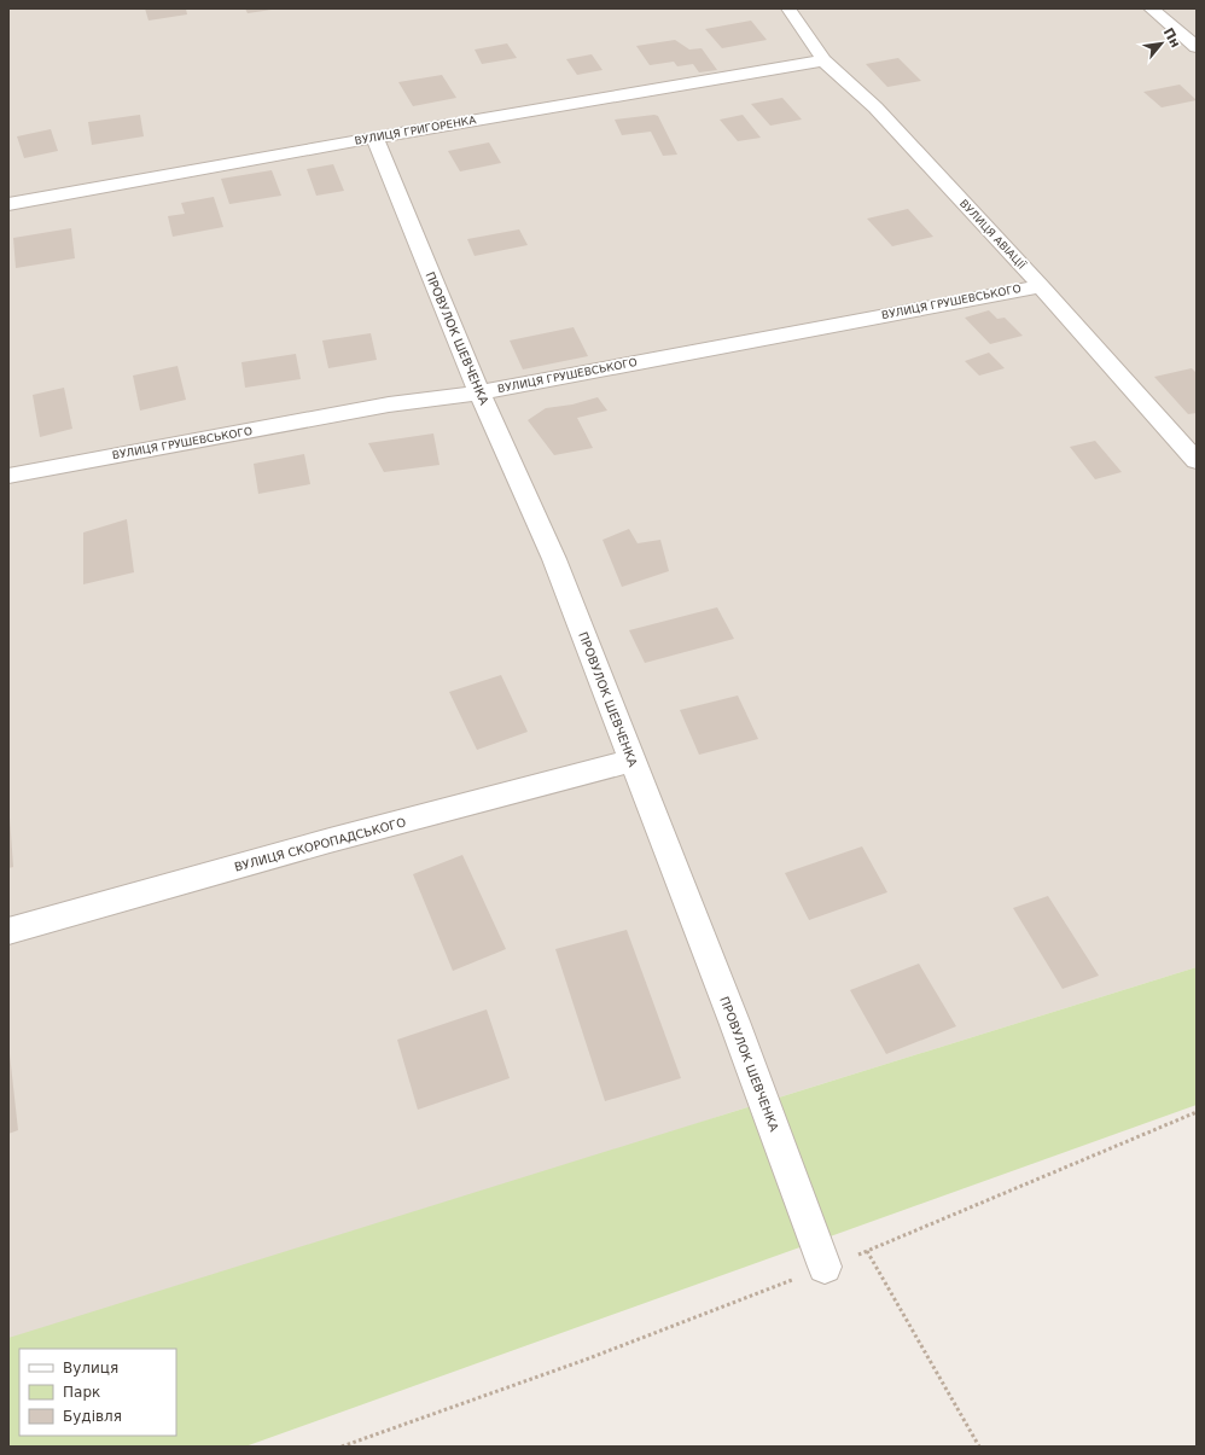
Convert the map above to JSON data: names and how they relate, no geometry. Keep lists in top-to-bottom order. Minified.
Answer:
{"streets":{"street":["ВУЛИЦЯ ГРИГОРЕНКА","ВУЛИЦЯ АВІАЦІЇ","ВУЛИЦЯ ГРУШЕВСЬКОГО","ПРОВУЛОК ШЕВЧЕНКА","ВУЛИЦЯ СКОРОПАДСЬКОГО"]},"crossings":[["ВУЛИЦЯ ГРИГОРЕНКА","ВУЛИЦЯ АВІАЦІЇ"],["ВУЛИЦЯ ГРИГОРЕНКА","ПРОВУЛОК ШЕВЧЕНКА"],["ВУЛИЦЯ АВІАЦІЇ","ВУЛИЦЯ ГРУШЕВСЬКОГО"],["ВУЛИЦЯ ГРУШЕВСЬКОГО","ПРОВУЛОК ШЕВЧЕНКА"],["ПРОВУЛОК ШЕВЧЕНКА","ВУЛИЦЯ СКОРОПАДСЬКОГО"]],"legend":["Вулиця","Парк","Будівля"],"north":"top right"}
